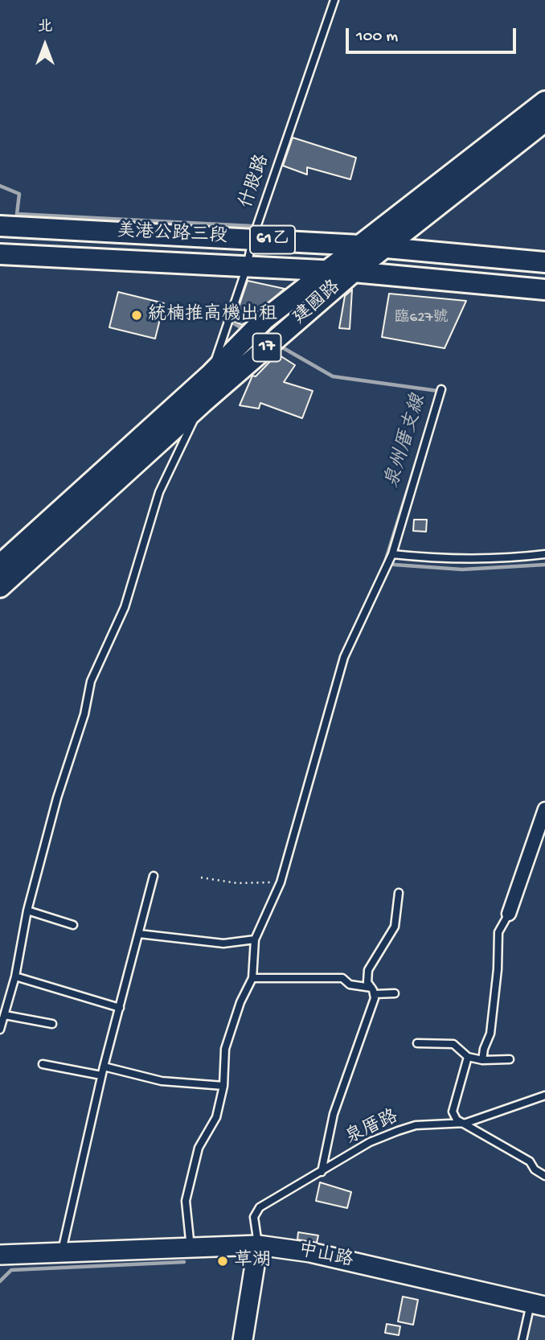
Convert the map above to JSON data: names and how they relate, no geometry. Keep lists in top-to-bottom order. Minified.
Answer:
{"streets":{"main road":["美港公路三段","61乙","建國路","17"],"street":["中山路"],"lane":["什股路","泉厝路"]},"crossings":[["什股路","美港公路三段"],["什股路","建國路"],["美港公路三段","建國路"],["泉厝路","中山路"]],"water":["泉州厝支線"],"places":["統楠推高機出租","草湖"],"house_numbers":["臨627號"],"scale_bar":"100 m","north":"top"}
